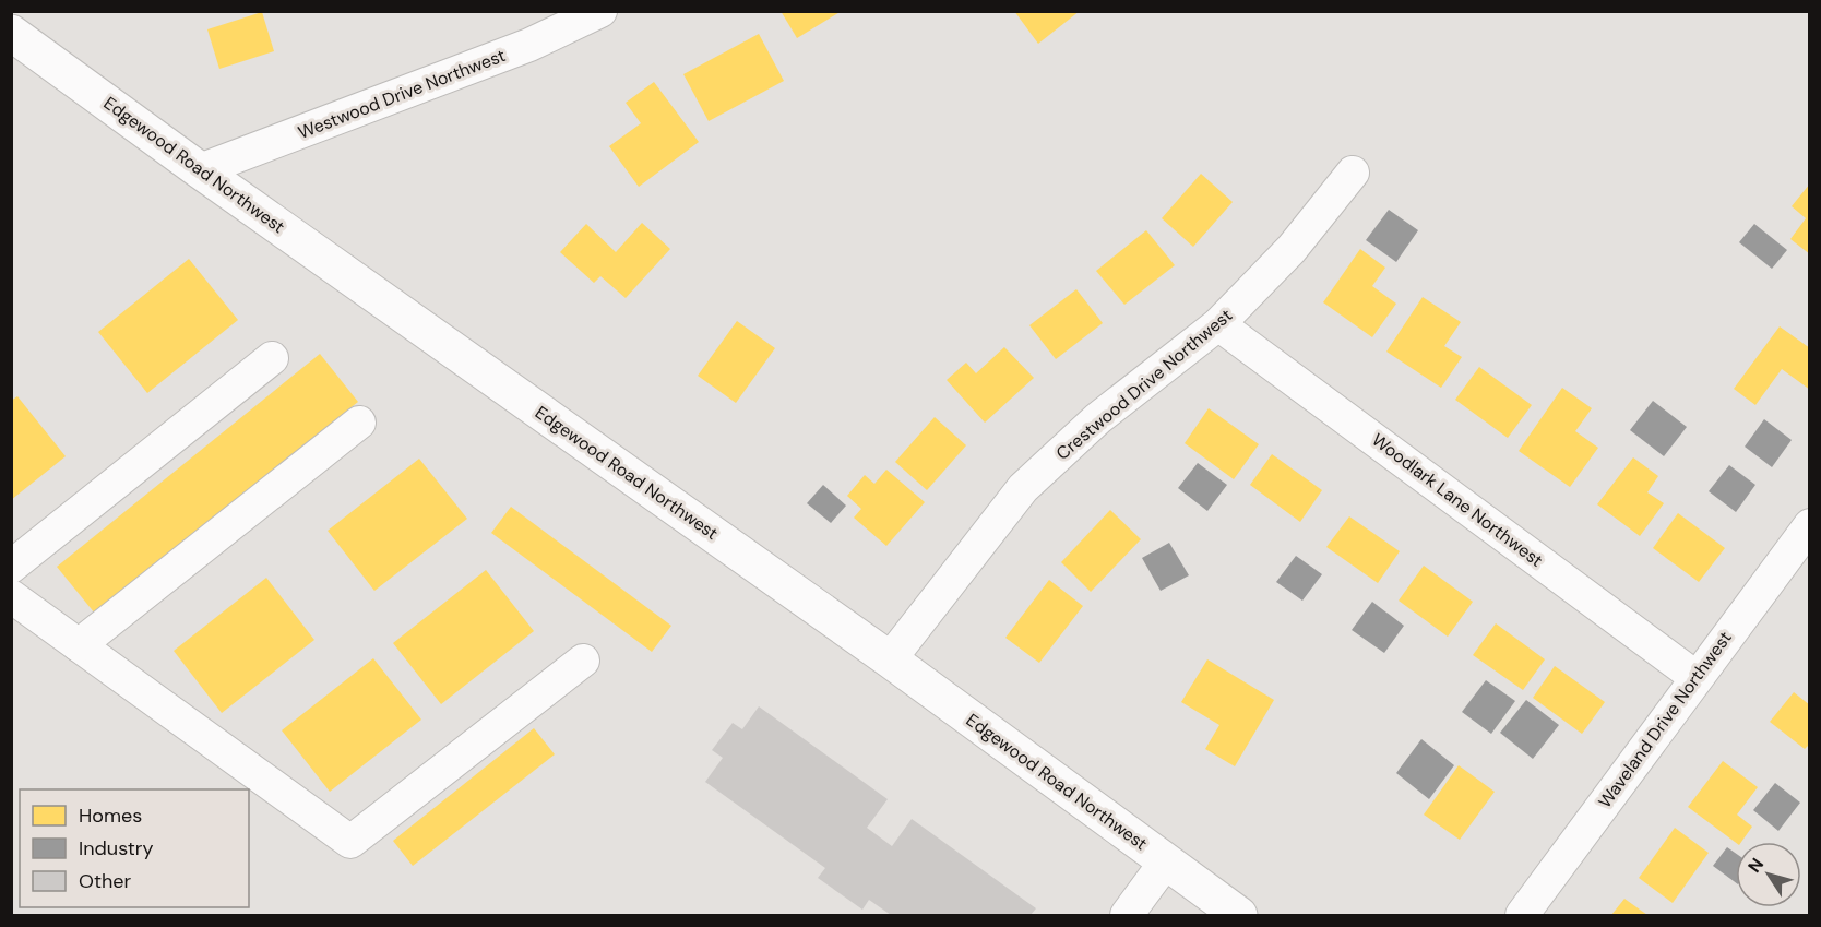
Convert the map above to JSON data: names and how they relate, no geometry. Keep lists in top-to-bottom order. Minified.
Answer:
{"streets":{"main road":["Edgewood Road Northwest"],"street":["Westwood Drive Northwest","Crestwood Drive Northwest","Woodlark Lane Northwest","Waveland Drive Northwest"]},"crossings":[["Westwood Drive Northwest","Edgewood Road Northwest"],["Edgewood Road Northwest","Crestwood Drive Northwest"],["Crestwood Drive Northwest","Woodlark Lane Northwest"],["Woodlark Lane Northwest","Waveland Drive Northwest"]],"legend":["Homes","Industry","Other"],"north":"top left"}
